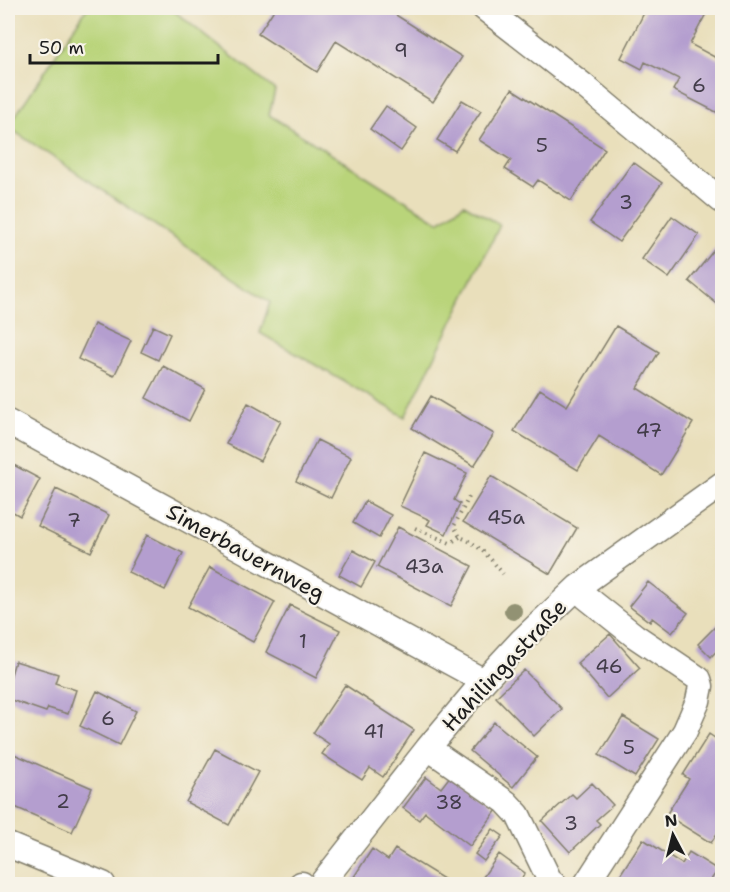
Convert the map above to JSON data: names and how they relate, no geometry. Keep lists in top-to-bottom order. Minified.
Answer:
{"streets":{"street":["Simerbauernweg","Hahilingastraße"]},"crossings":[["Simerbauernweg","Hahilingastraße"]],"house_numbers":["9","6","5","3","47","45a","7","43a","1","46","6","41","5","2","38","3"],"scale_bar":"50 m","north":"top"}
